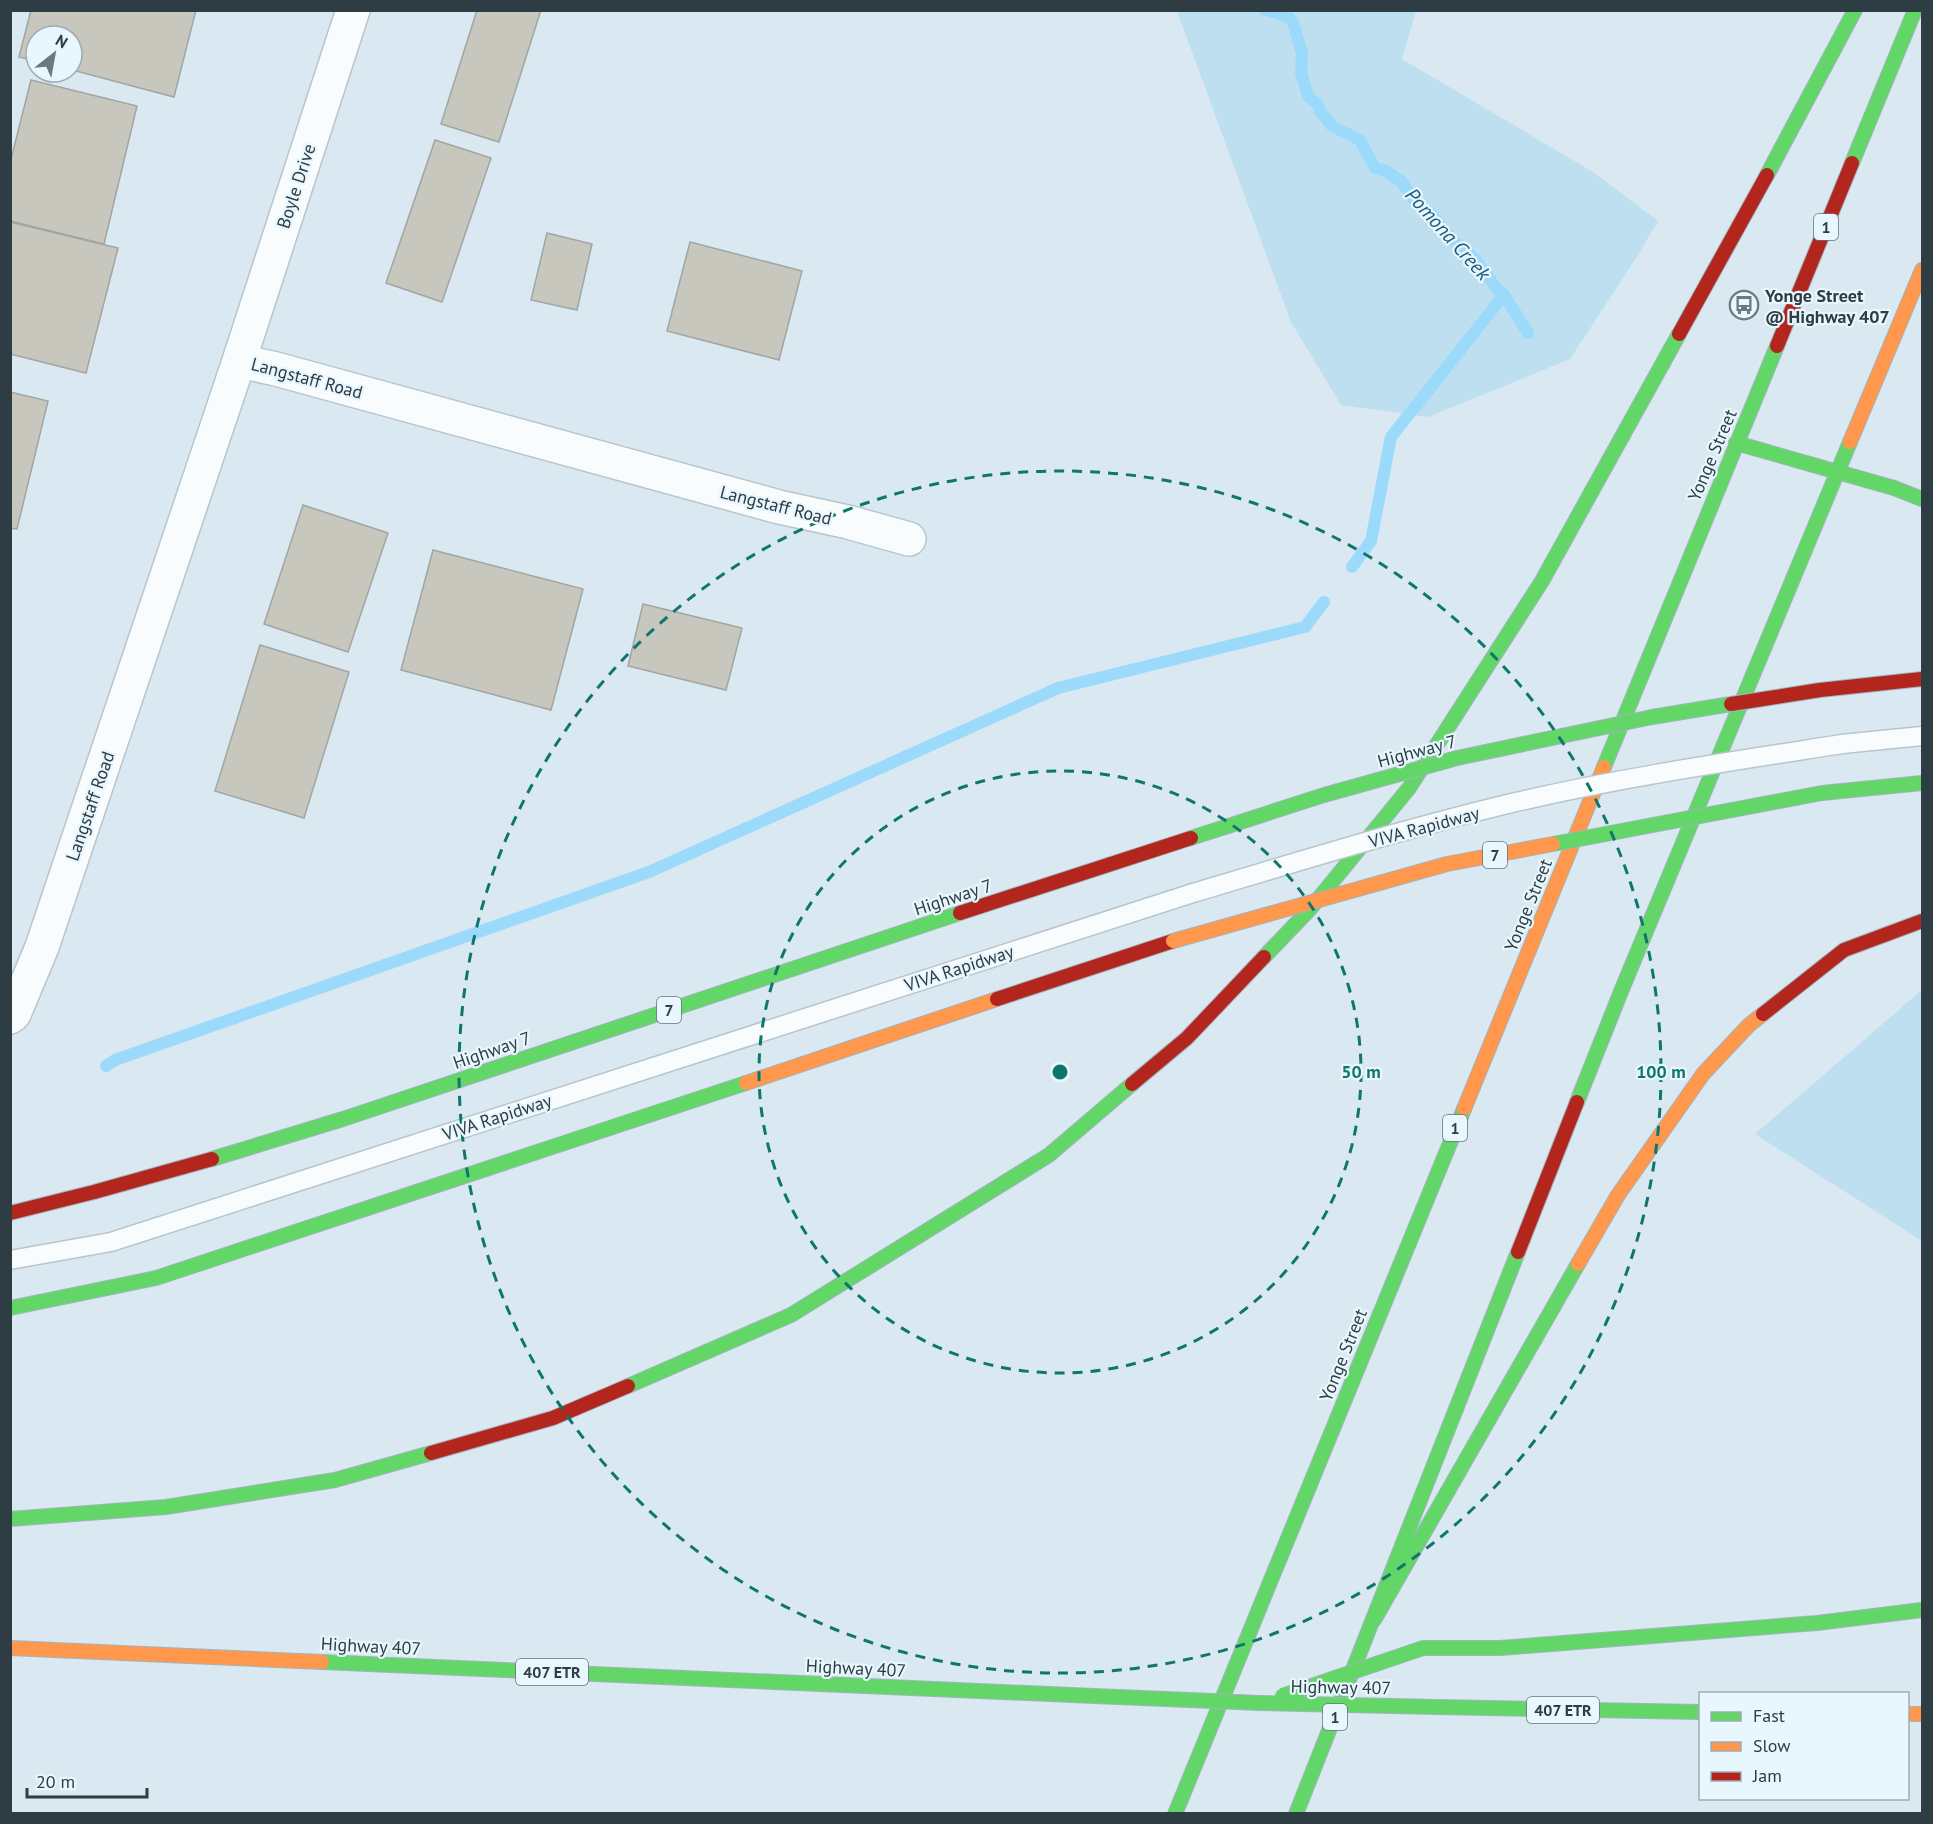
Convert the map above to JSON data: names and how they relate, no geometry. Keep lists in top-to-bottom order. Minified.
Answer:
{"streets":{"main road":["1","Yonge Street","Highway 7","7","Highway 407","407 ETR"],"street":["Boyle Drive","Langstaff Road"],"lane":["VIVA Rapidway"]},"crossings":[["Boyle Drive","Langstaff Road"]],"water":["Pomona Creek"],"places":{"bus stop":["Yonge Street @ Highway 407"]},"legend":["Fast","Slow","Jam"],"scale_bar":"20 m","north":"top right","rings":["50 m","100 m"]}
